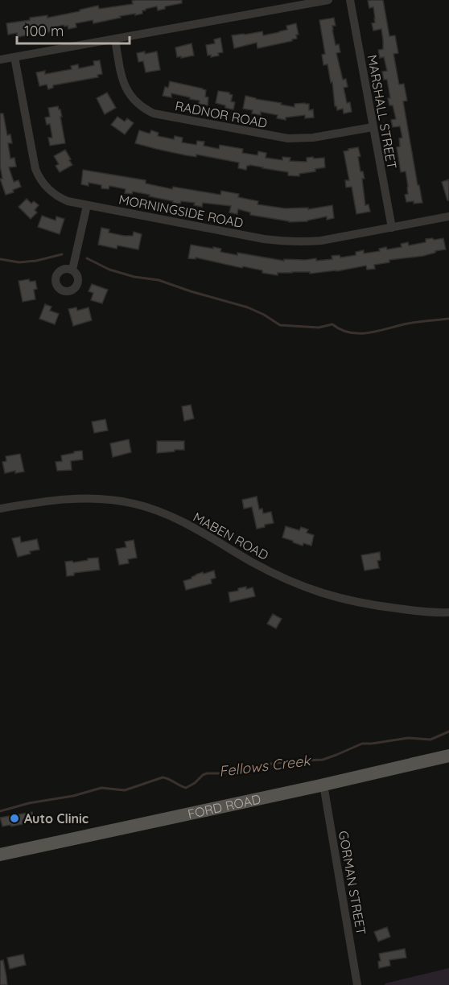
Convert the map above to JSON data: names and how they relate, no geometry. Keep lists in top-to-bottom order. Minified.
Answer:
{"streets":{"main road":["FORD ROAD"],"street":["MARSHALL STREET","RADNOR ROAD","MORNINGSIDE ROAD","MABEN ROAD","GORMAN STREET"]},"crossings":[["MARSHALL STREET","RADNOR ROAD"],["MARSHALL STREET","MORNINGSIDE ROAD"],["FORD ROAD","GORMAN STREET"]],"water":["Fellows Creek"],"places":["Auto Clinic"],"scale_bar":"100 m"}
